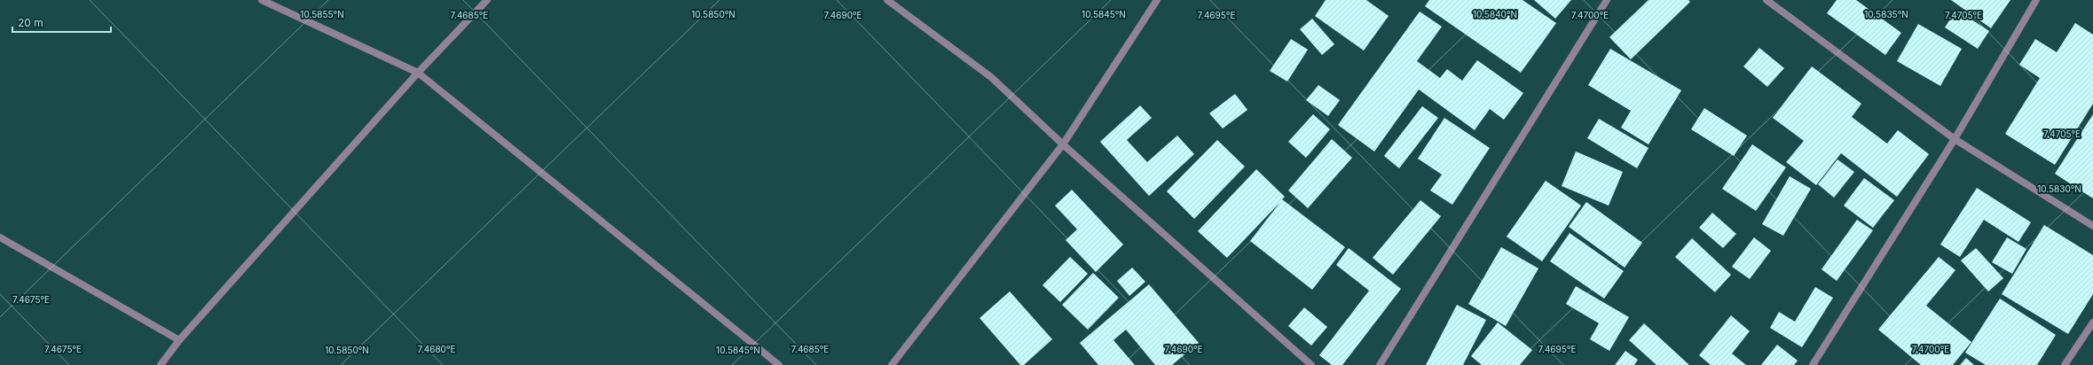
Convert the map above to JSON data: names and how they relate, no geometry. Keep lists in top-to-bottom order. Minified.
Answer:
{"scale_bar":"20 m","coordinates":["10.5855°N","10.5850°N","10.5845°N","10.5840°N","10.5835°N","7.4705°E","7.4700°E","7.4685°E","7.4695°E","7.4690°E","10.5830°N","7.4675°E","7.4680°E"]}
